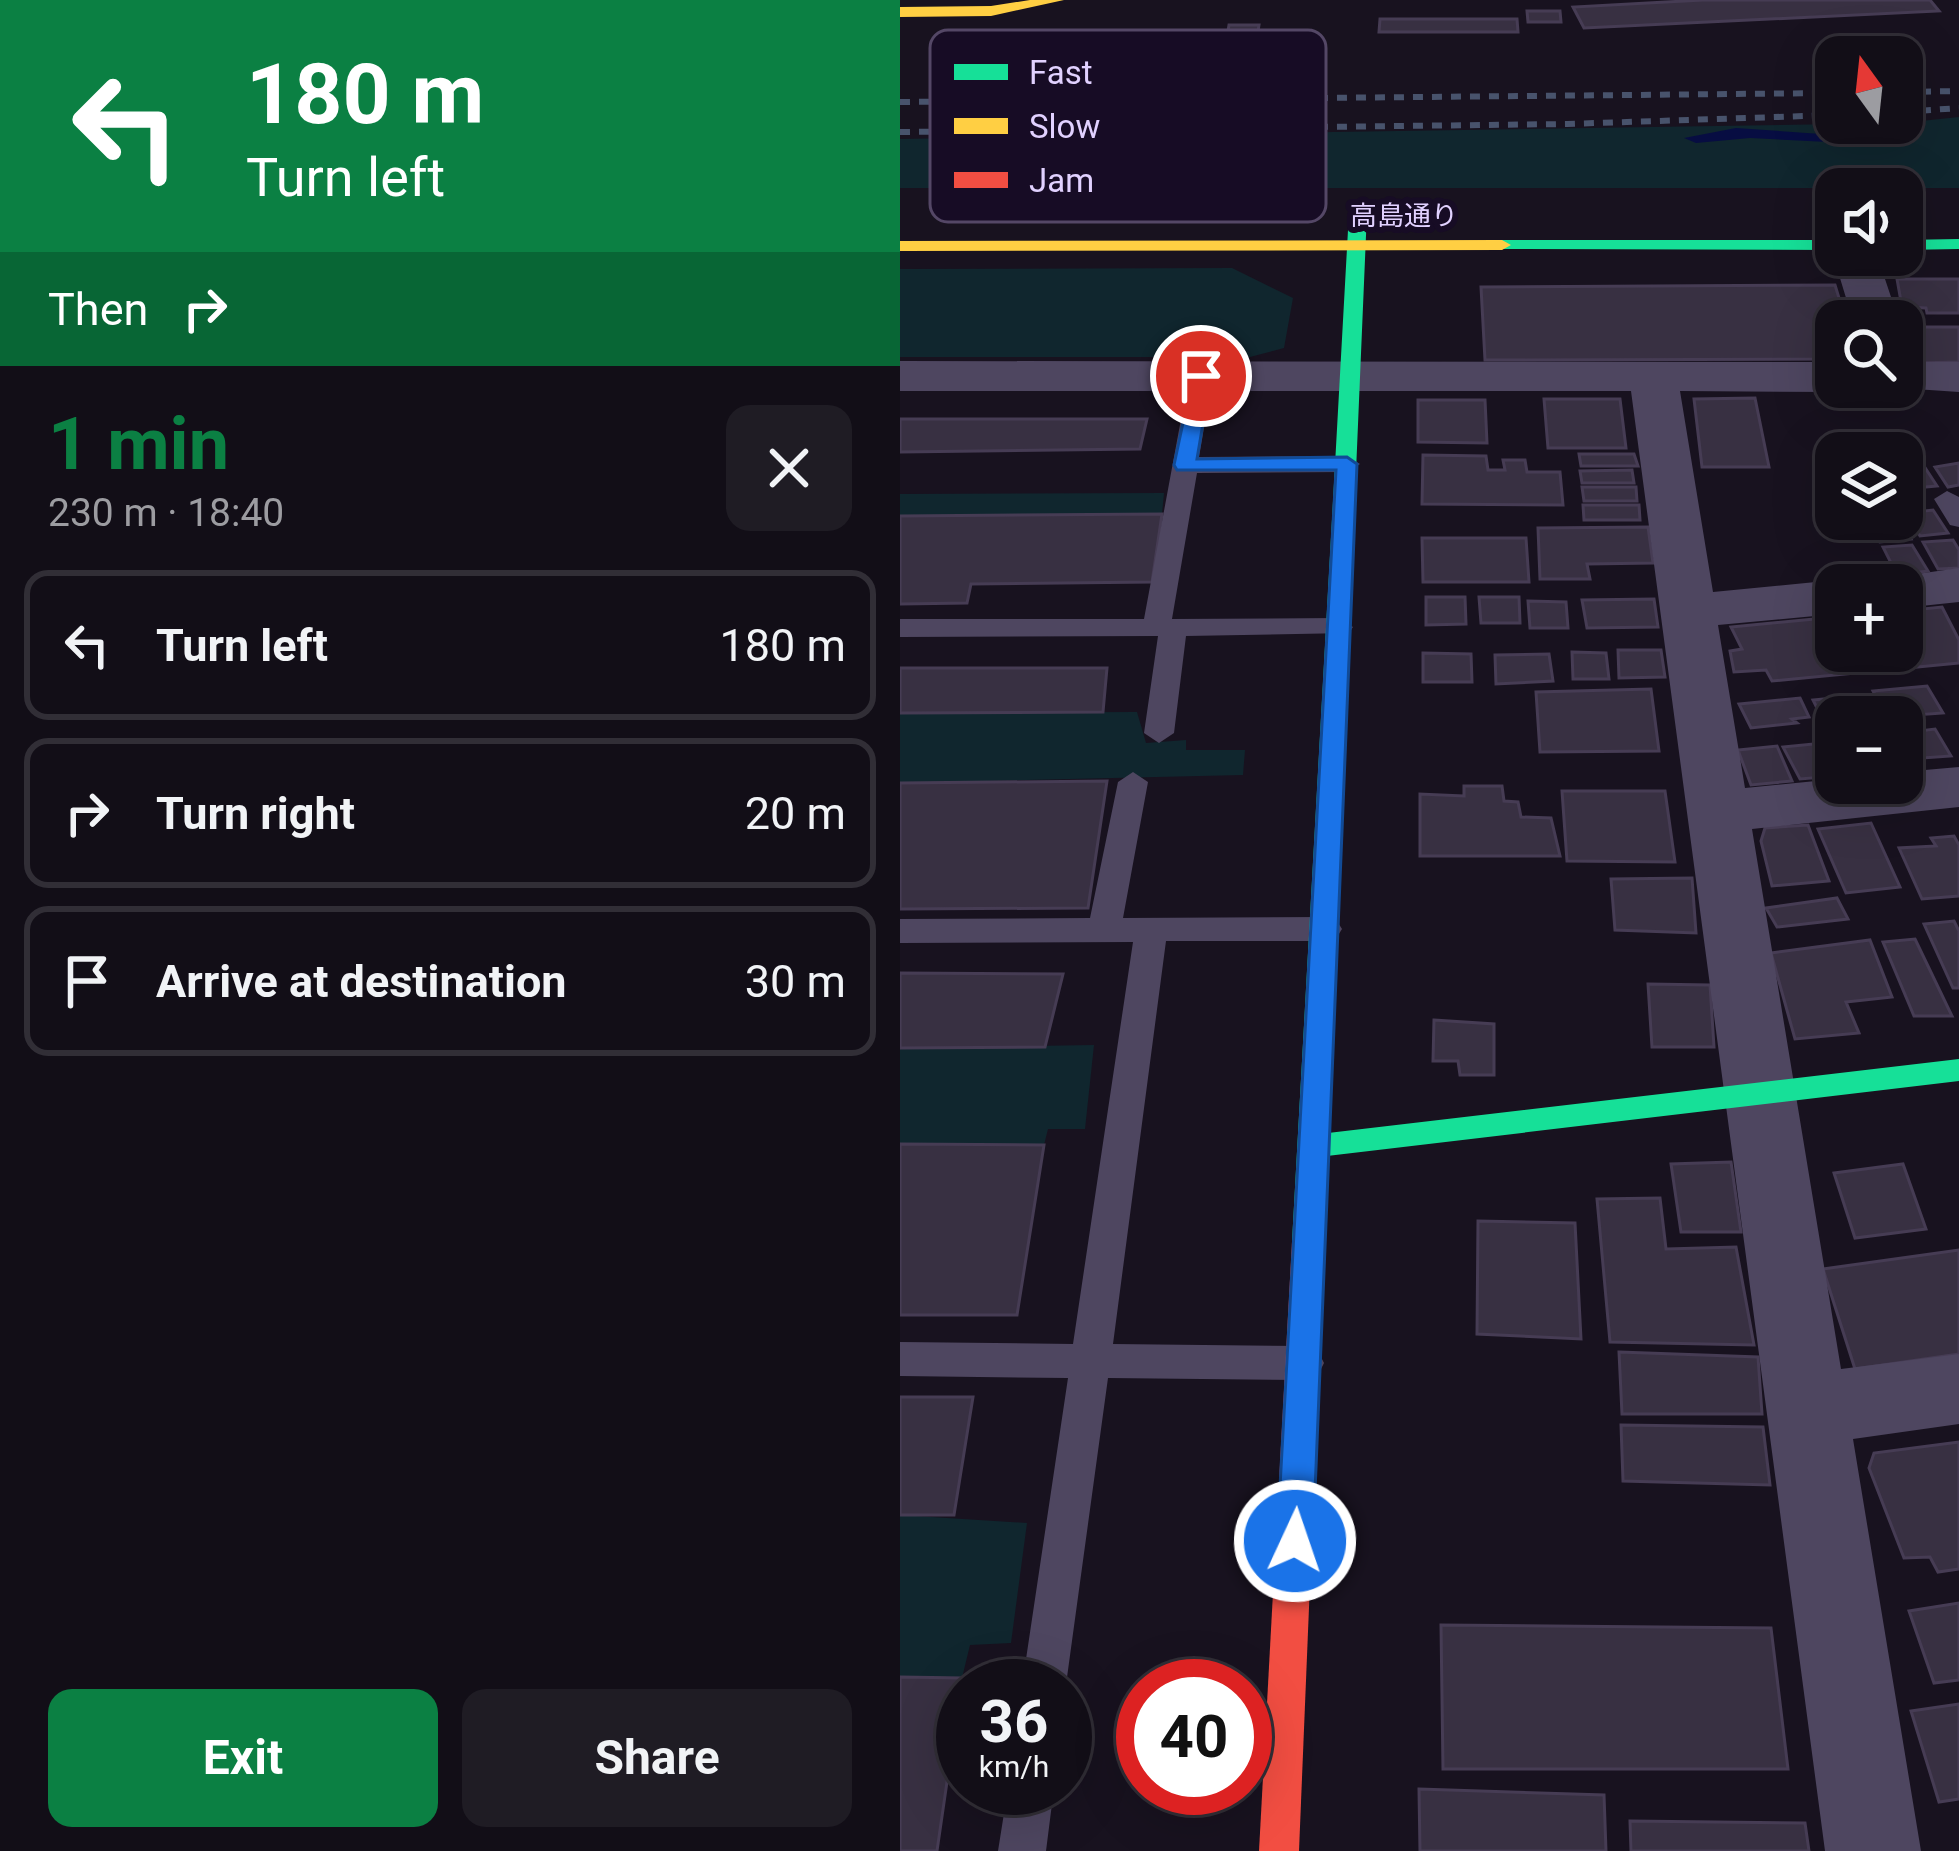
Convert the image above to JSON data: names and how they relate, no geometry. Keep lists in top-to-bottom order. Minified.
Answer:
{"streets":{"street":["高島通り"]},"legend":["Fast","Slow","Jam"],"north":"top","page":{"turn":["180 m","Turn left"],"map_buttons":["+","−"],"then":"Then","heading":["1 min","230 m · 18:40"],"list":[{"name":"Turn left","value":"180 m"},{"name":"Turn right","value":"20 m"},{"name":"Arrive at destination","value":"30 m"}],"speed":"36 km/h","limit":"40","buttons":["Exit","Share"]}}
